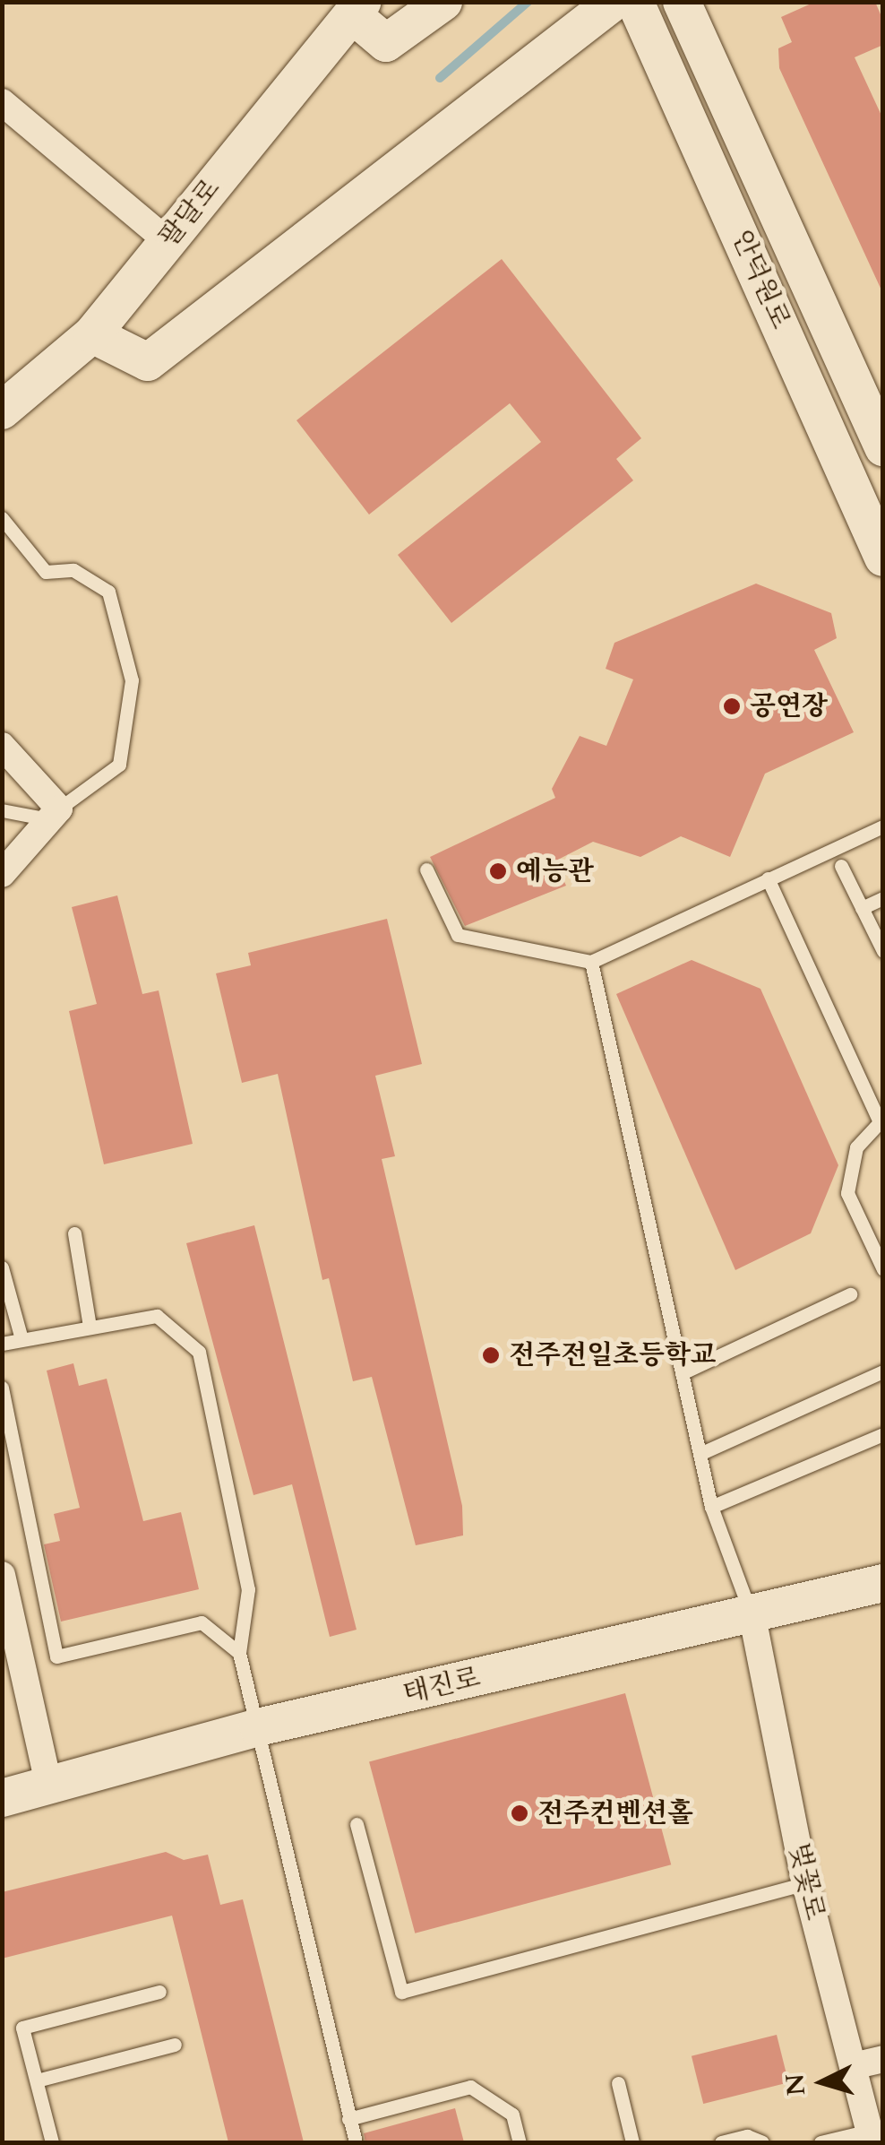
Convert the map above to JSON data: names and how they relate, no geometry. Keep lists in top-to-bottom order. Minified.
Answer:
{"streets":{"street":["팔달로","안덕원로","태진로","벚꽃로"]},"crossings":[["태진로","벚꽃로"]],"places":["공연장","예능관","전주전일초등학교","전주컨벤션홀"],"north":"left"}
